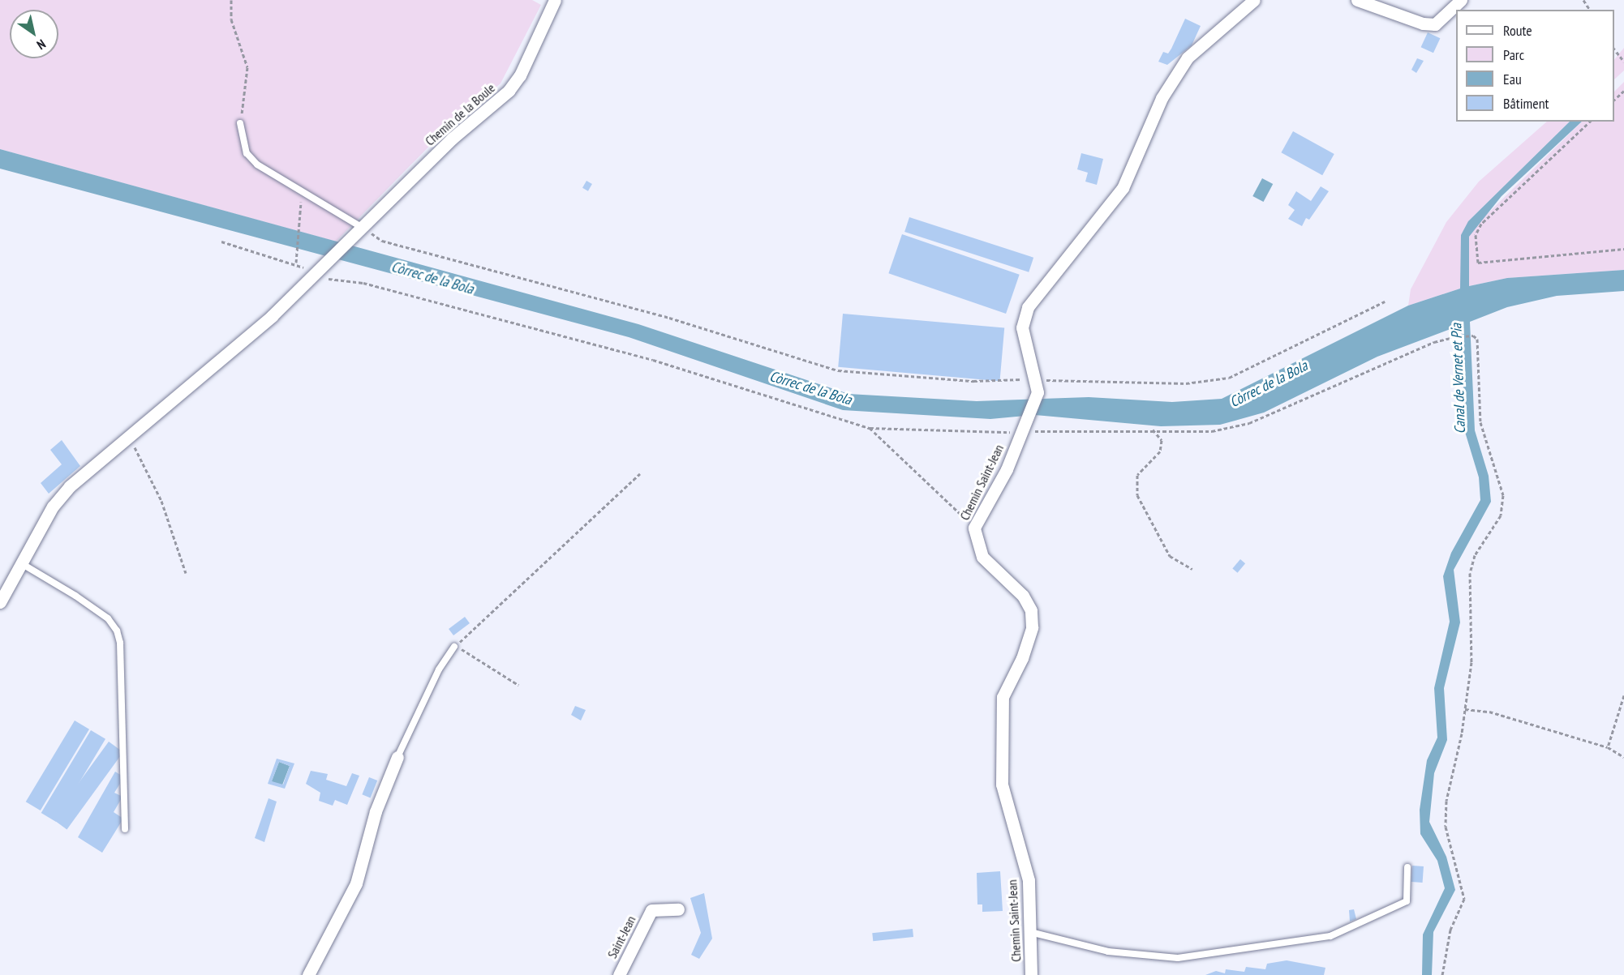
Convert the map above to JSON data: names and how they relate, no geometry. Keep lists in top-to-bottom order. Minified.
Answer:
{"streets":{"street":["Chemin de la Boule","Chemin Saint-Jean","Saint-Jean"]},"water":["Còrrec de la Bola","Canal de Vernet et Pia"],"legend":["Route","Parc","Eau","Bâtiment"],"north":"bottom right"}
